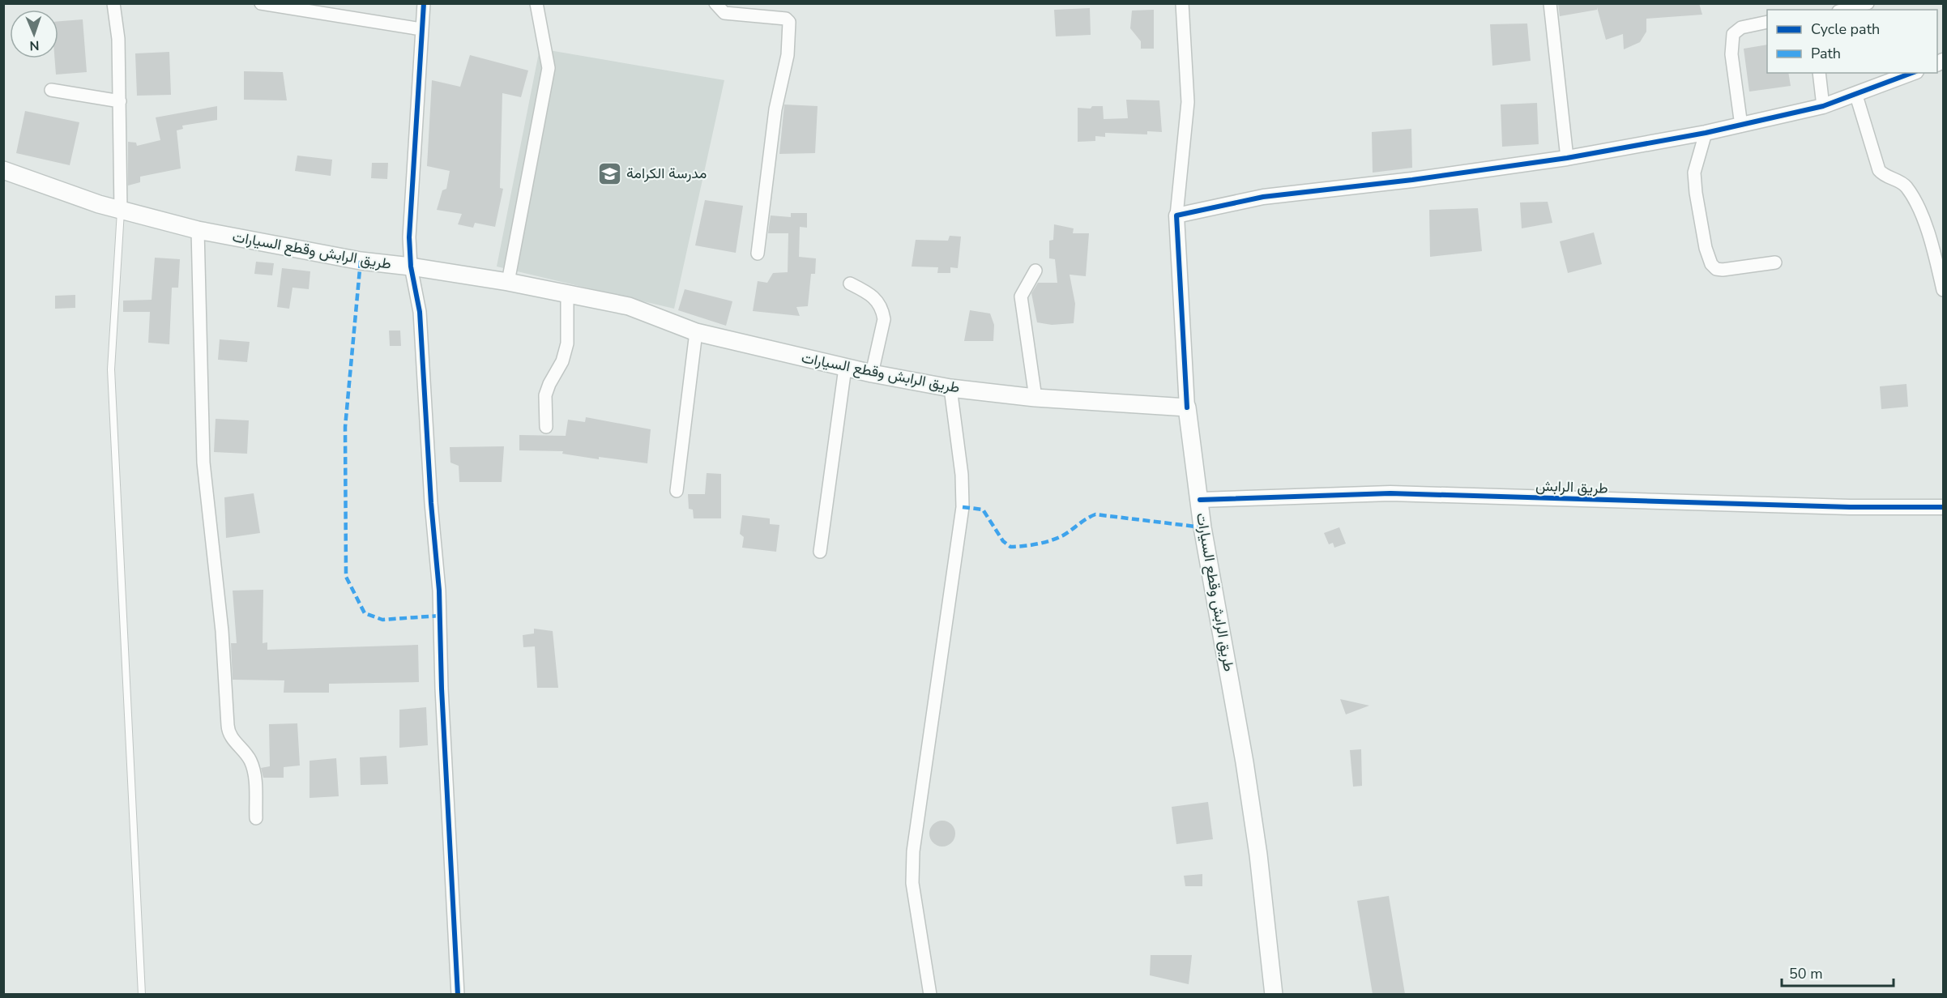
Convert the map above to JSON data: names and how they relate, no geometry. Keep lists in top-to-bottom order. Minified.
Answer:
{"streets":{"main road":["طريق الرابش وقطع السيارات"],"street":["طريق الرابش"]},"crossings":[["طريق الرابش وقطع السيارات","طريق الرابش"]],"places":{"school or university":["مدرسة الكرامة"]},"legend":["Cycle path","Path"],"scale_bar":"50 m","north":"bottom"}
